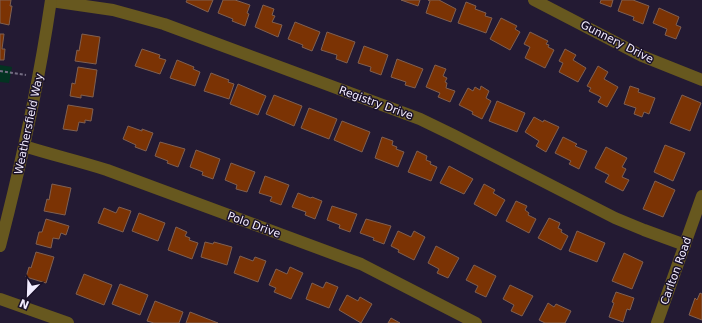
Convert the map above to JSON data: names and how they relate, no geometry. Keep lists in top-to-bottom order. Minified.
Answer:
{"streets":{"street":["Gunnery Drive","Registry Drive","Weathersfield Way","Polo Drive","Carlton Road"]},"crossings":[["Registry Drive","Weathersfield Way"],["Registry Drive","Carlton Road"],["Weathersfield Way","Polo Drive"]],"north":"bottom left"}
